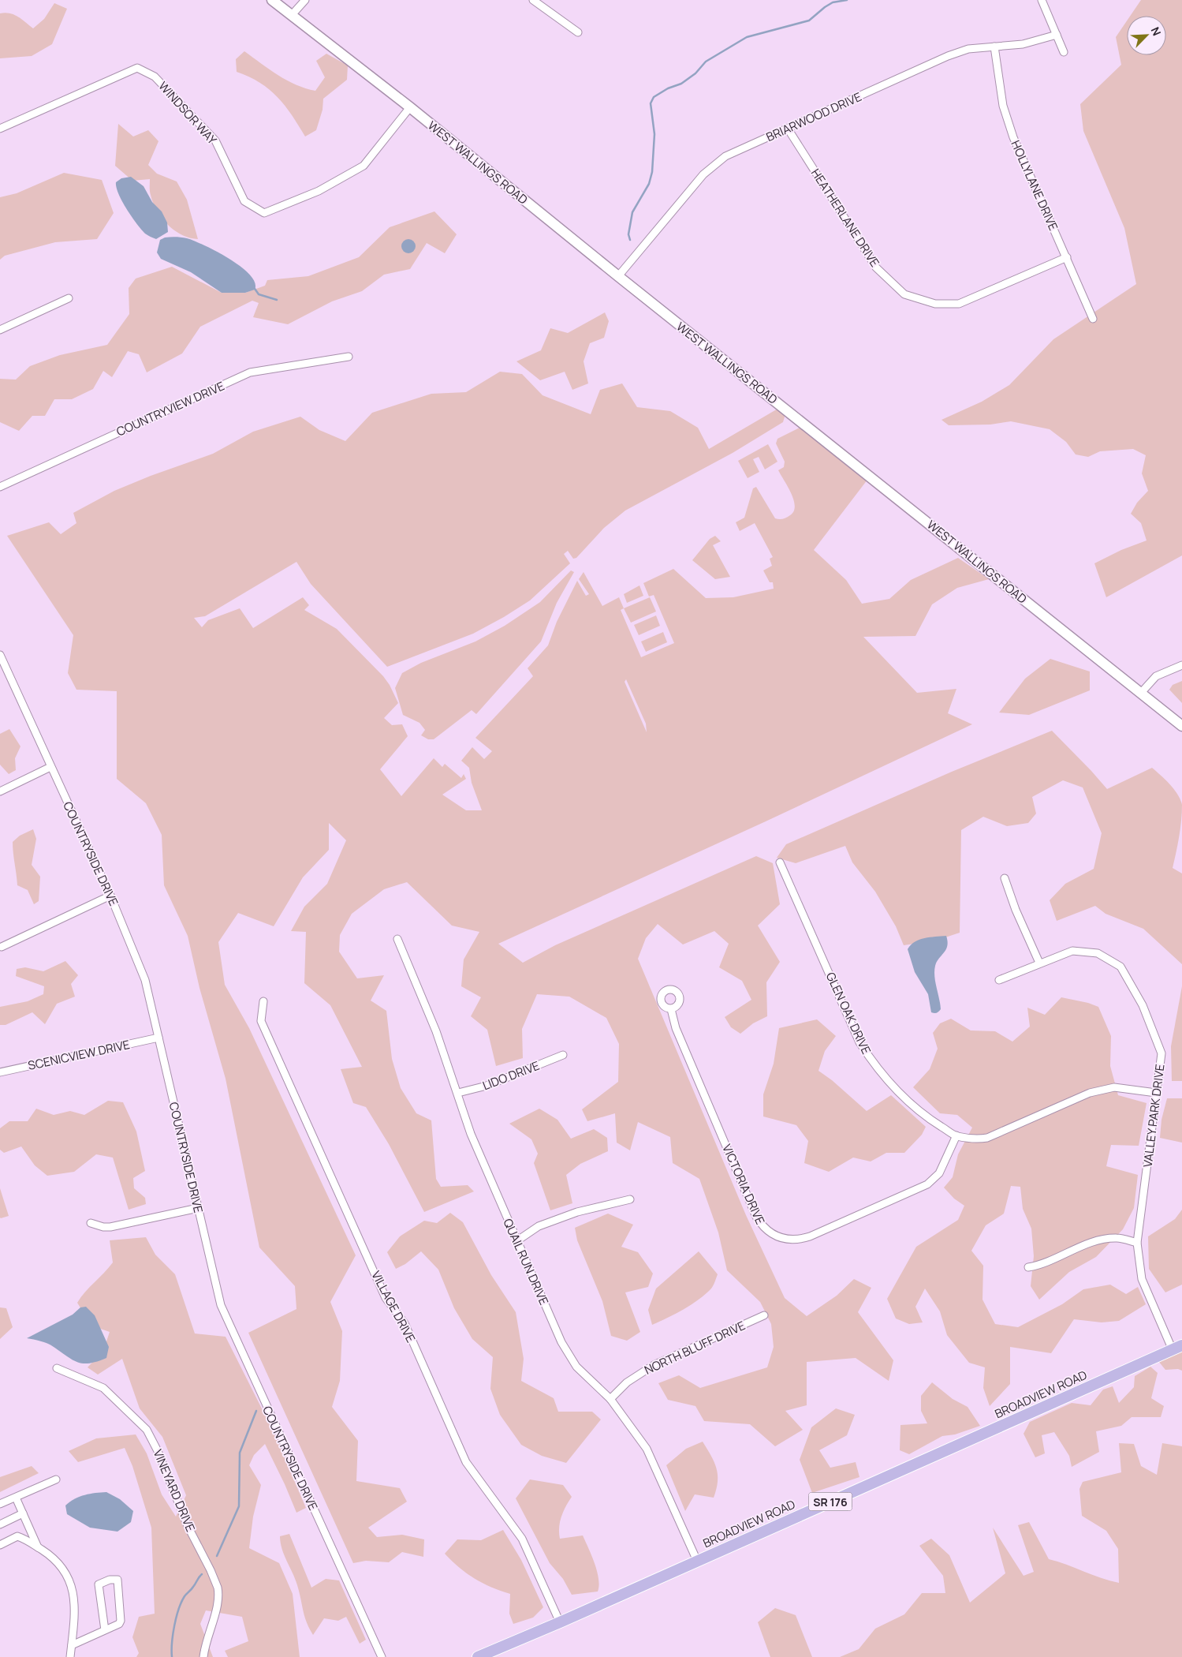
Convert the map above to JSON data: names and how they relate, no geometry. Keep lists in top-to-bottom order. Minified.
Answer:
{"streets":{"main road":["BROADVIEW ROAD","SR 176"],"street":["WINDSOR WAY","BRIARWOOD DRIVE","WEST WALLINGS ROAD","HOLLYLANE DRIVE","HEATHERLANE DRIVE","COUNTRYVIEW DRIVE","COUNTRYSIDE DRIVE","GLEN OAK DRIVE","SCENICVIEW DRIVE","LIDO DRIVE","VALLEY PARK DRIVE","VICTORIA DRIVE","QUAIL RUN DRIVE","VILLAGE DRIVE","NORTH BLUFF DRIVE","VINEYARD DRIVE"]},"crossings":[["WINDSOR WAY","WEST WALLINGS ROAD"],["BRIARWOOD DRIVE","WEST WALLINGS ROAD"],["BRIARWOOD DRIVE","HOLLYLANE DRIVE"],["BRIARWOOD DRIVE","HEATHERLANE DRIVE"],["HOLLYLANE DRIVE","HEATHERLANE DRIVE"],["COUNTRYSIDE DRIVE","SCENICVIEW DRIVE"],["GLEN OAK DRIVE","VALLEY PARK DRIVE"],["GLEN OAK DRIVE","VICTORIA DRIVE"],["LIDO DRIVE","QUAIL RUN DRIVE"],["VALLEY PARK DRIVE","BROADVIEW ROAD"],["QUAIL RUN DRIVE","NORTH BLUFF DRIVE"],["QUAIL RUN DRIVE","BROADVIEW ROAD"],["VILLAGE DRIVE","BROADVIEW ROAD"]],"north":"top right"}
